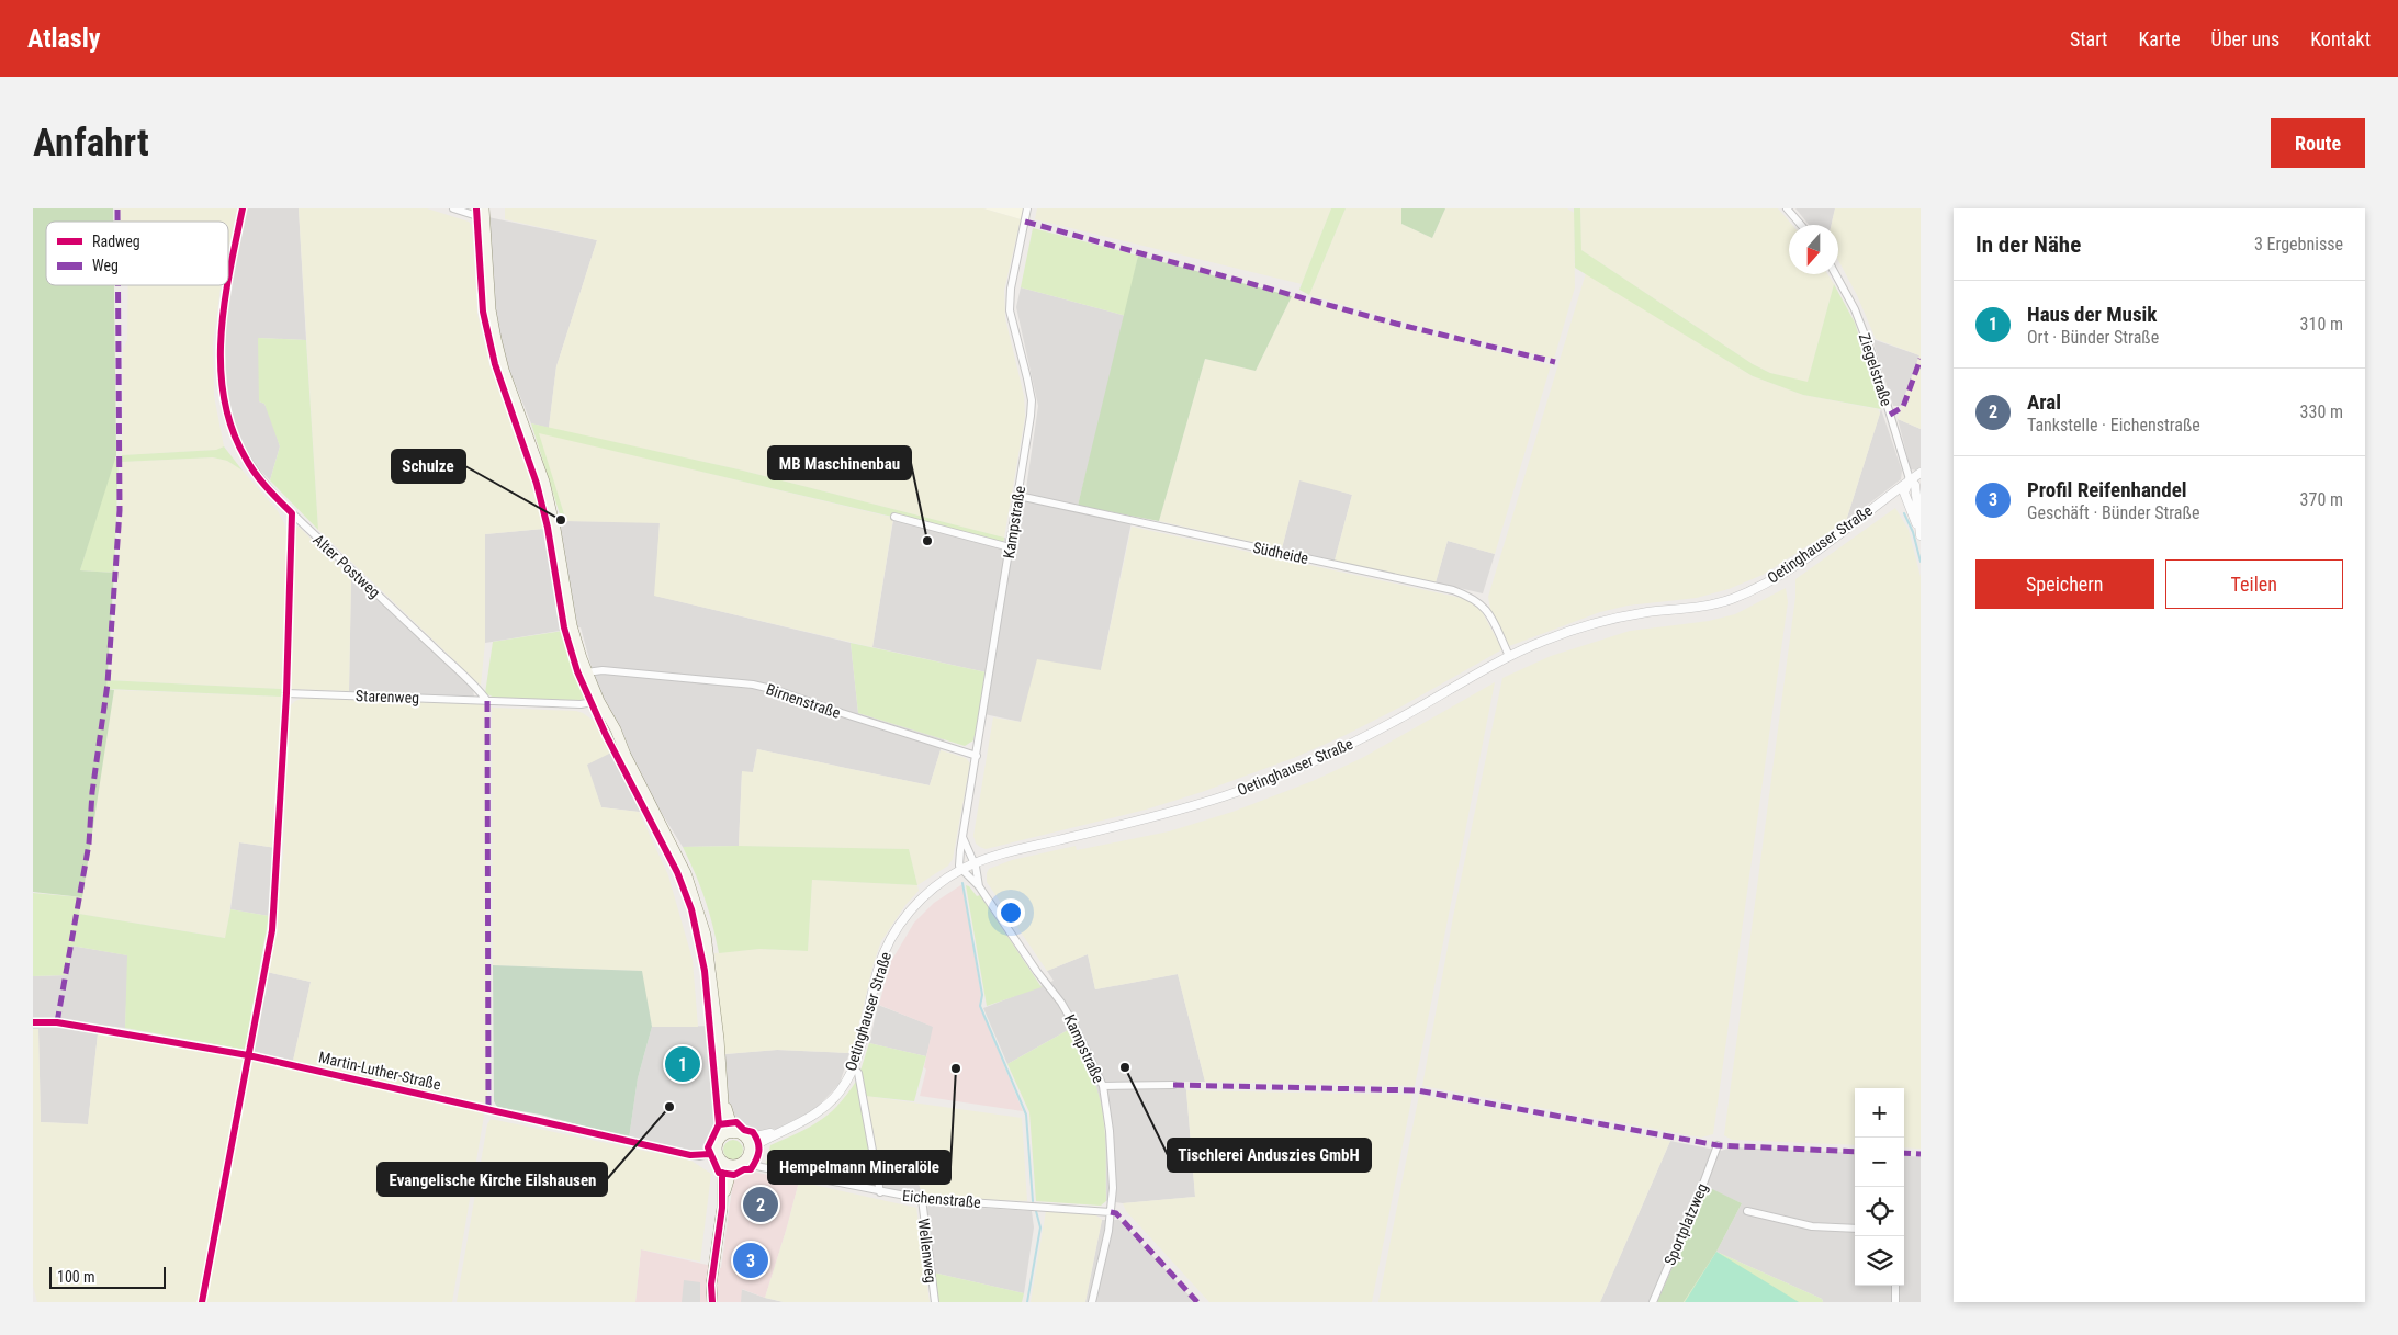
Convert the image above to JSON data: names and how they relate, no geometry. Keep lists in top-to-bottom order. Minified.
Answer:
{"streets":{"street":["Ziegelstraße","Kampstraße","Oetinghauser Straße","Südheide","Alter Postweg","Starenweg","Birnenstraße","Martin-Luther-Straße","Eichenstraße","Sportplatzweg","Wellenweg"]},"crossings":[["Ziegelstraße","Oetinghauser Straße"],["Kampstraße","Oetinghauser Straße"],["Kampstraße","Südheide"],["Kampstraße","Birnenstraße"],["Kampstraße","Eichenstraße"],["Oetinghauser Straße","Südheide"],["Oetinghauser Straße","Martin-Luther-Straße"],["Oetinghauser Straße","Eichenstraße"],["Alter Postweg","Starenweg"],["Martin-Luther-Straße","Eichenstraße"],["Eichenstraße","Wellenweg"]],"places":["Schulze","MB Maschinenbau","Tischlerei Anduszies GmbH","Hempelmann Mineralöle","Evangelische Kirche Eilshausen"],"legend":["Radweg","Weg"],"scale_bar":"100 m","north":"bottom","page":{"header":"Atlasly","nav":["Start","Karte","Über uns","Kontakt"],"buttons":["Route",["Speichern","Teilen"]],"title":"Anfahrt","heading":["In der Nähe","3 Ergebnisse"],"list":[{"mark":"1","name":"Haus der Musik","note":"Ort · Bünder Straße","value":"310 m"},{"mark":"2","name":"Aral","note":"Tankstelle · Eichenstraße","value":"330 m"},{"mark":"3","name":"Profil Reifenhandel","note":"Geschäft · Bünder Straße","value":"370 m"}],"pins":["1","2","3"],"map_buttons":["+","−"],"scale":"100 m"}}
